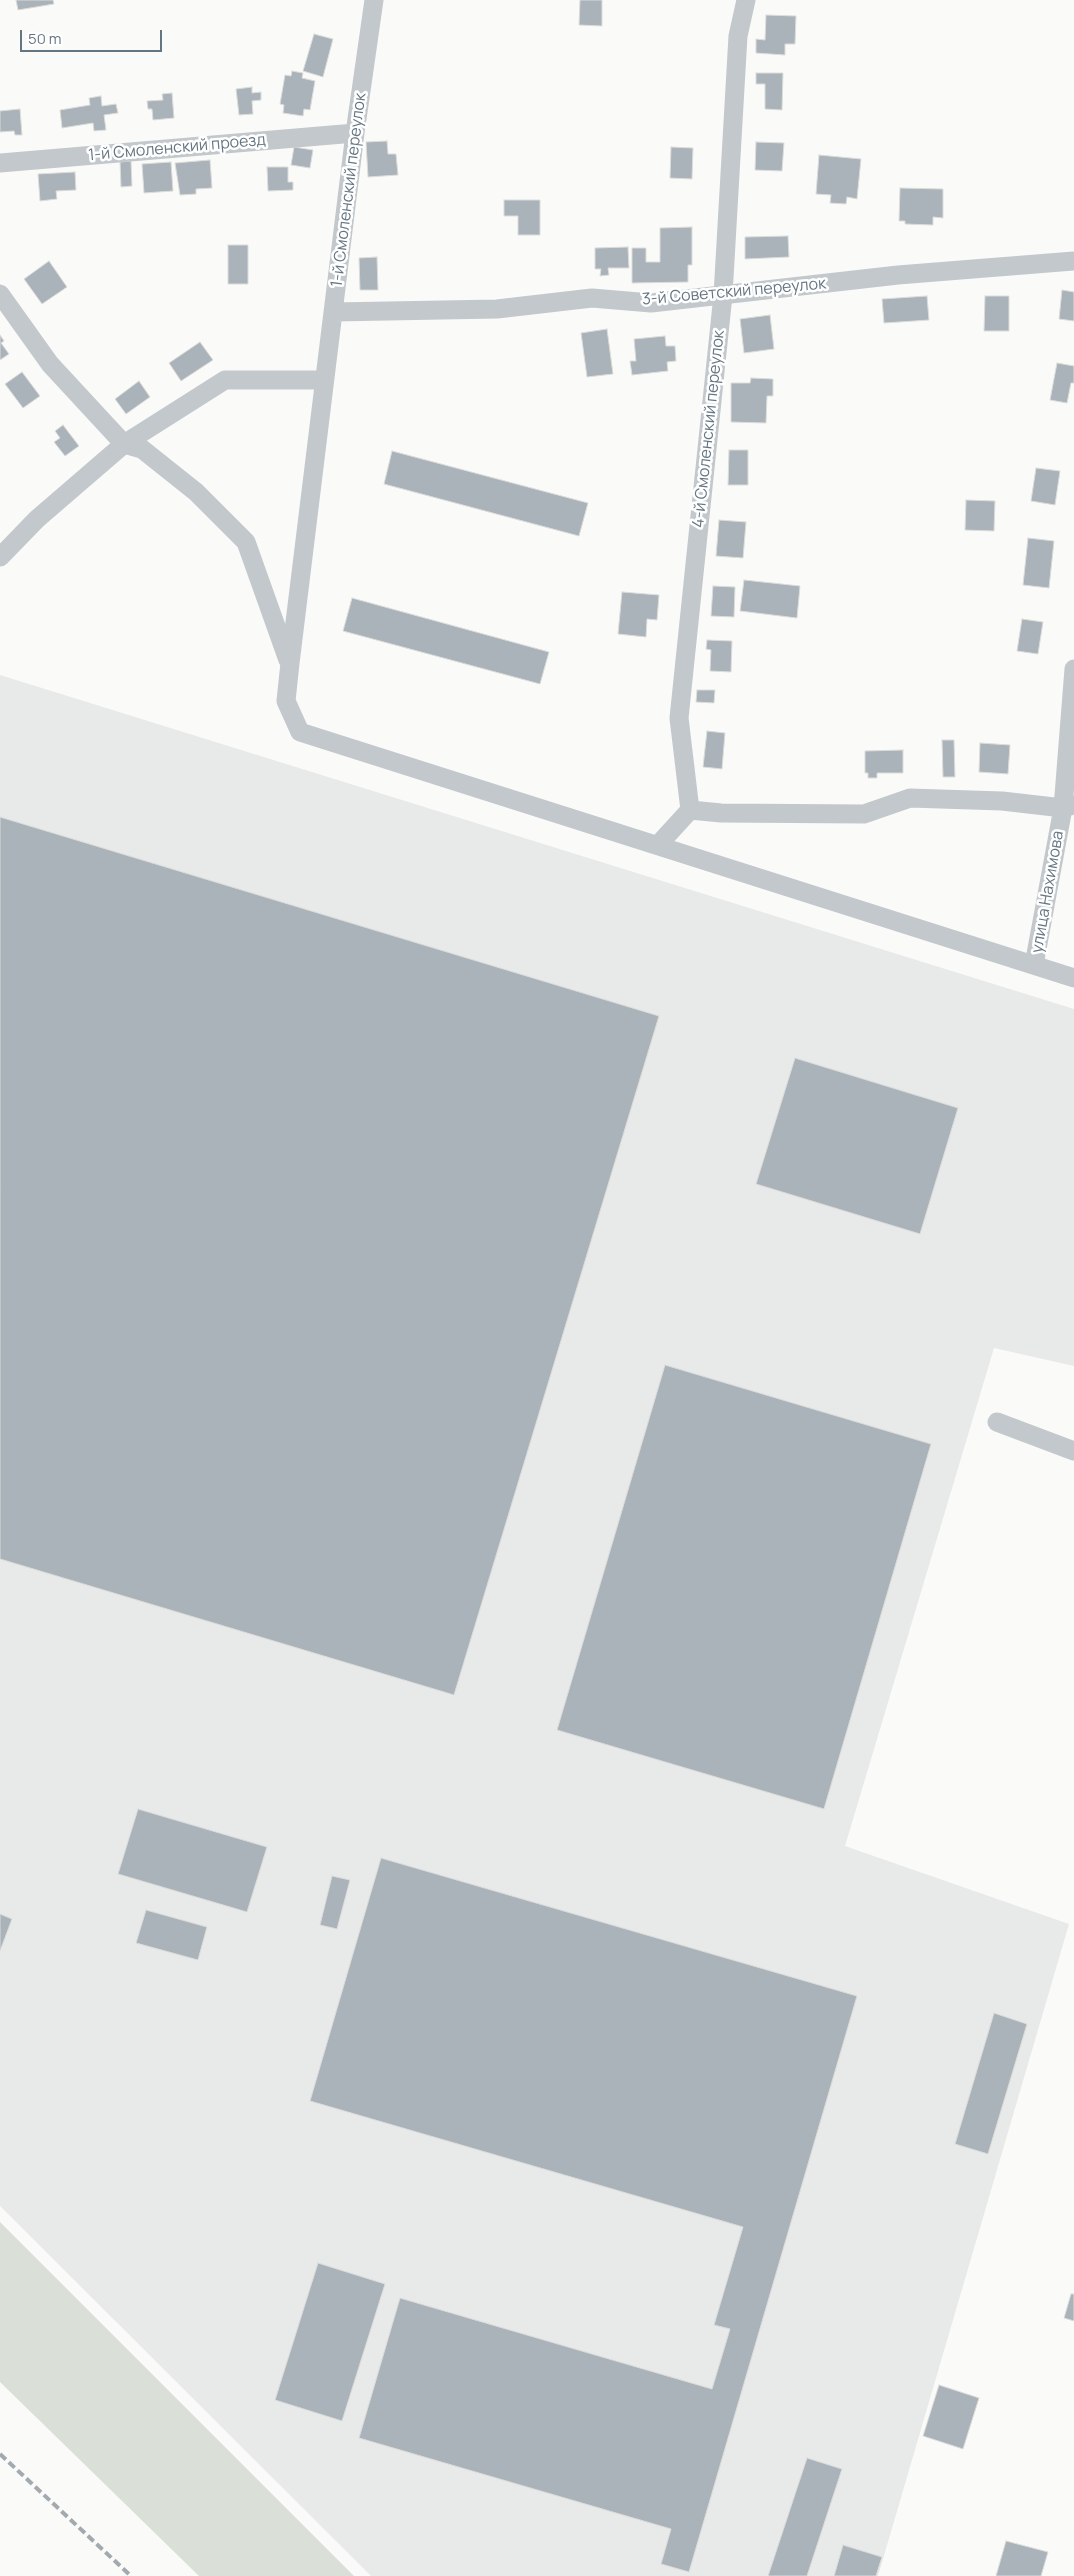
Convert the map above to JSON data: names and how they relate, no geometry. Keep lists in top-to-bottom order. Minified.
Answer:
{"streets":{"street":["1-й Смоленский проезд","1-й Смоленский переулок","3-й Советский переулок","4-й Смоленский переулок","улица Нахимова"]},"crossings":[["1-й Смоленский проезд","1-й Смоленский переулок"],["1-й Смоленский переулок","3-й Советский переулок"],["3-й Советский переулок","4-й Смоленский переулок"]],"scale_bar":"50 m"}
